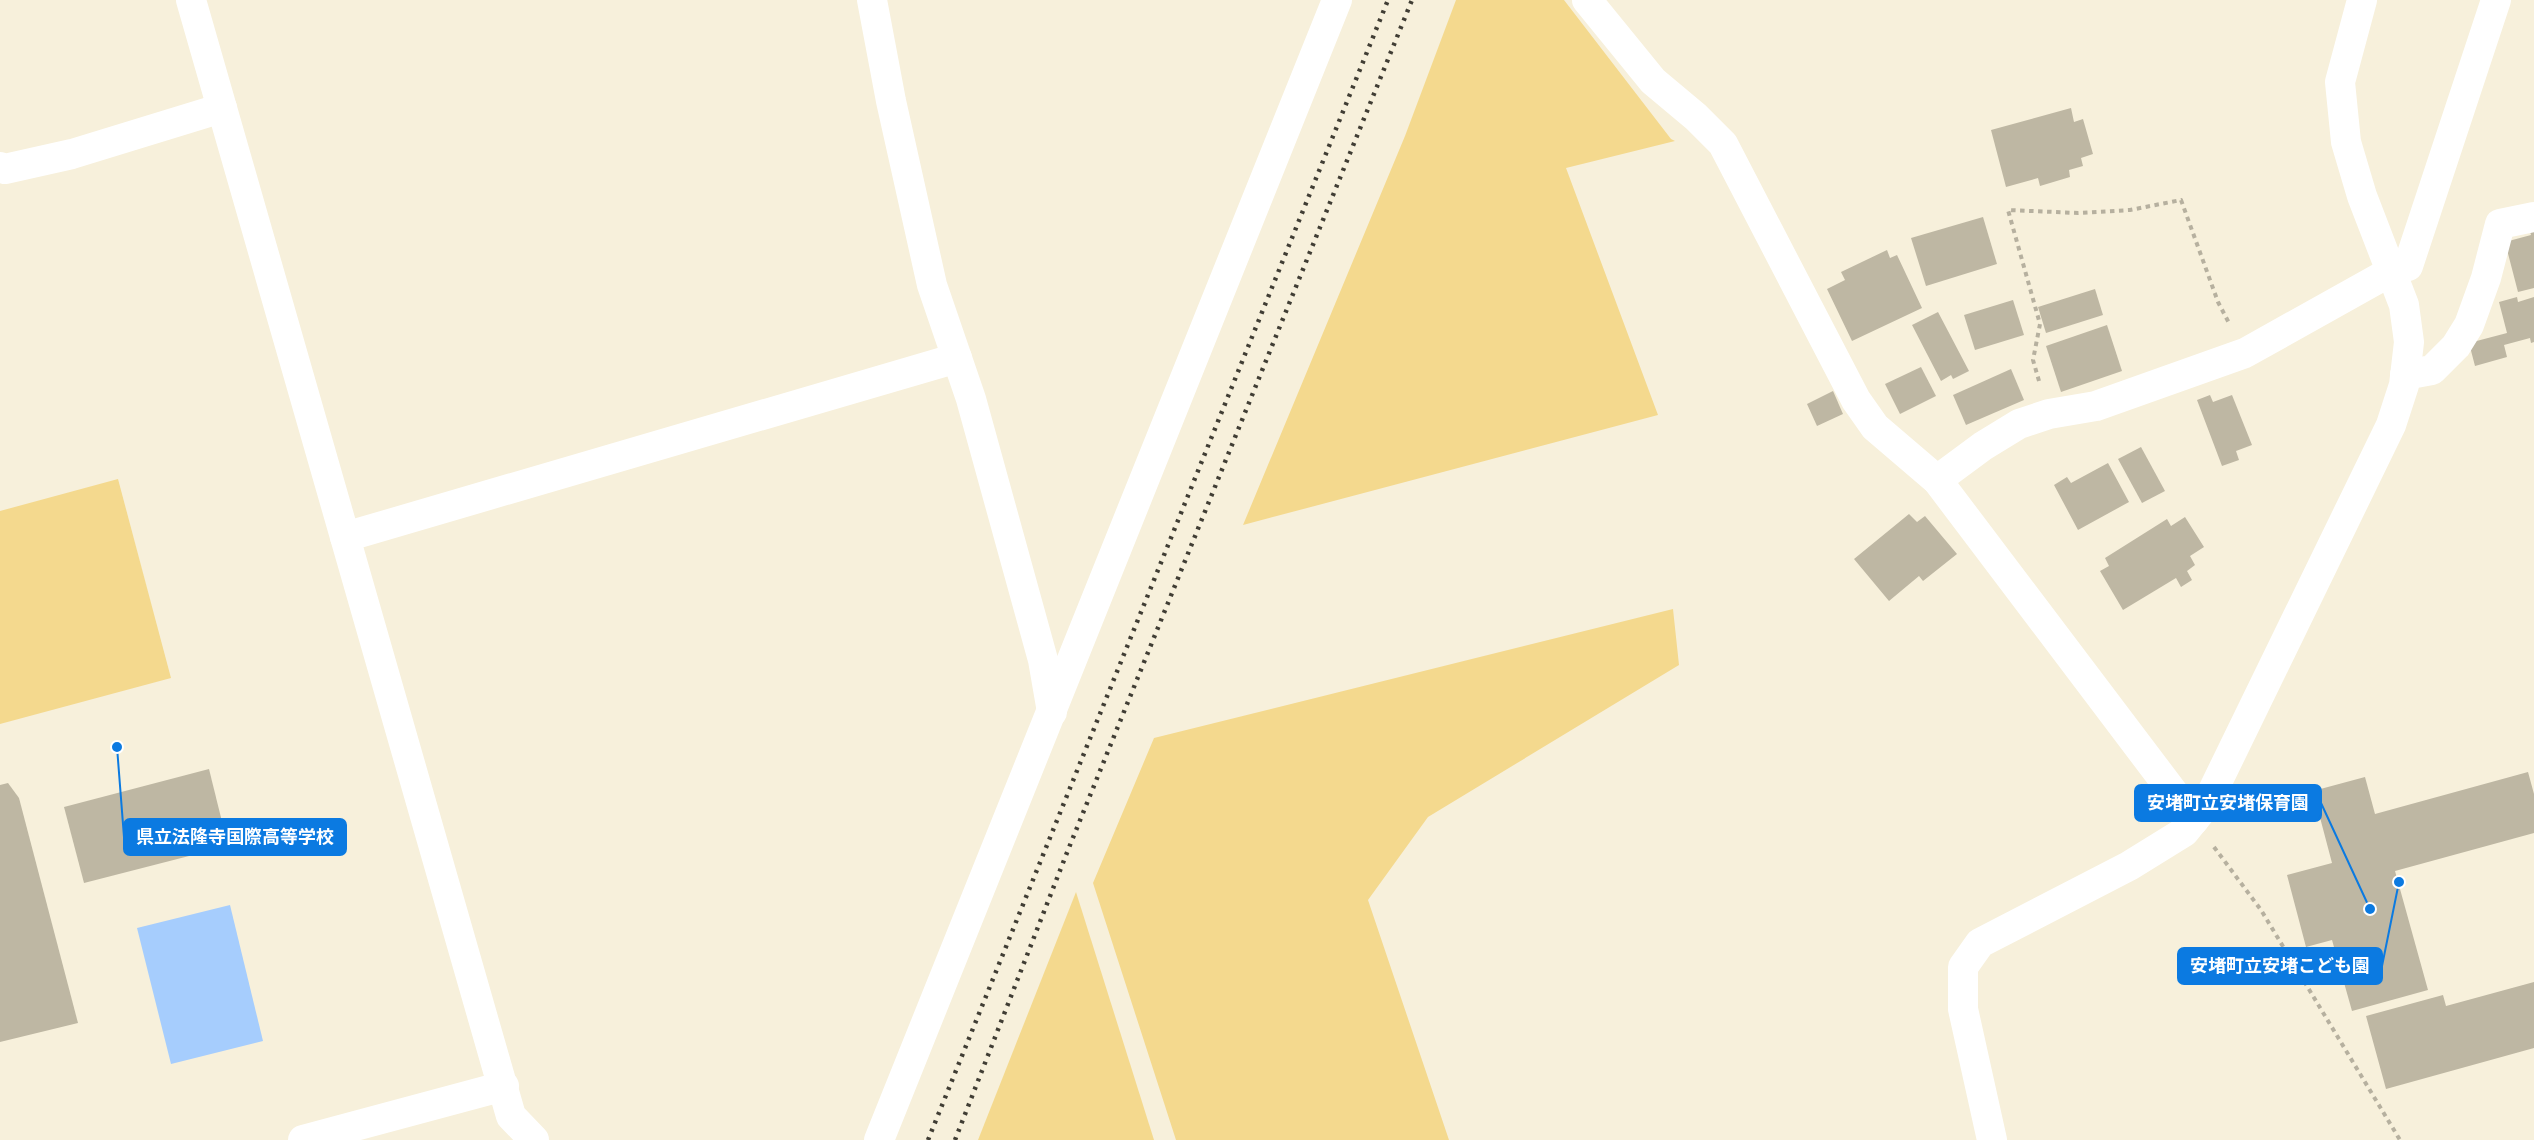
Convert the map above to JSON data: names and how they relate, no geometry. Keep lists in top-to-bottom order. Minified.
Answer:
{"places":["県立法隆寺国際高等学校","安堵町立安堵こども園","安堵町立安堵保育園"]}
